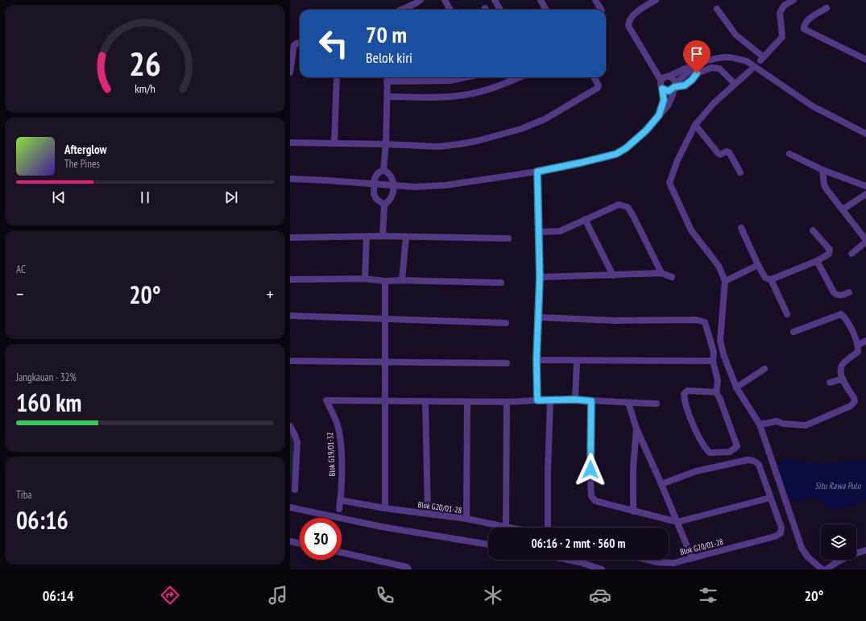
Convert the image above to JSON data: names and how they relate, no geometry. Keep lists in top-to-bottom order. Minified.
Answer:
{"streets":{"street":["Blok G19/01-32","Blok G20/01-28"]},"crossings":[["Blok G19/01-32","Blok G20/01-28"]],"water":["Situ Rawa Pulo"],"page":{"turn":["70 m","Belok kiri"],"song":["Afterglow","The Pines"],"tile":["AC",["Jangkauan · 32%","160 km"],["Tiba","06:16"]],"heat":["−","20°","+"],"limit":"30","trip":"06:16 · 2 mnt · 560 m","tabs":["06:14","20°"],"gauge":["26","km/h"]}}
